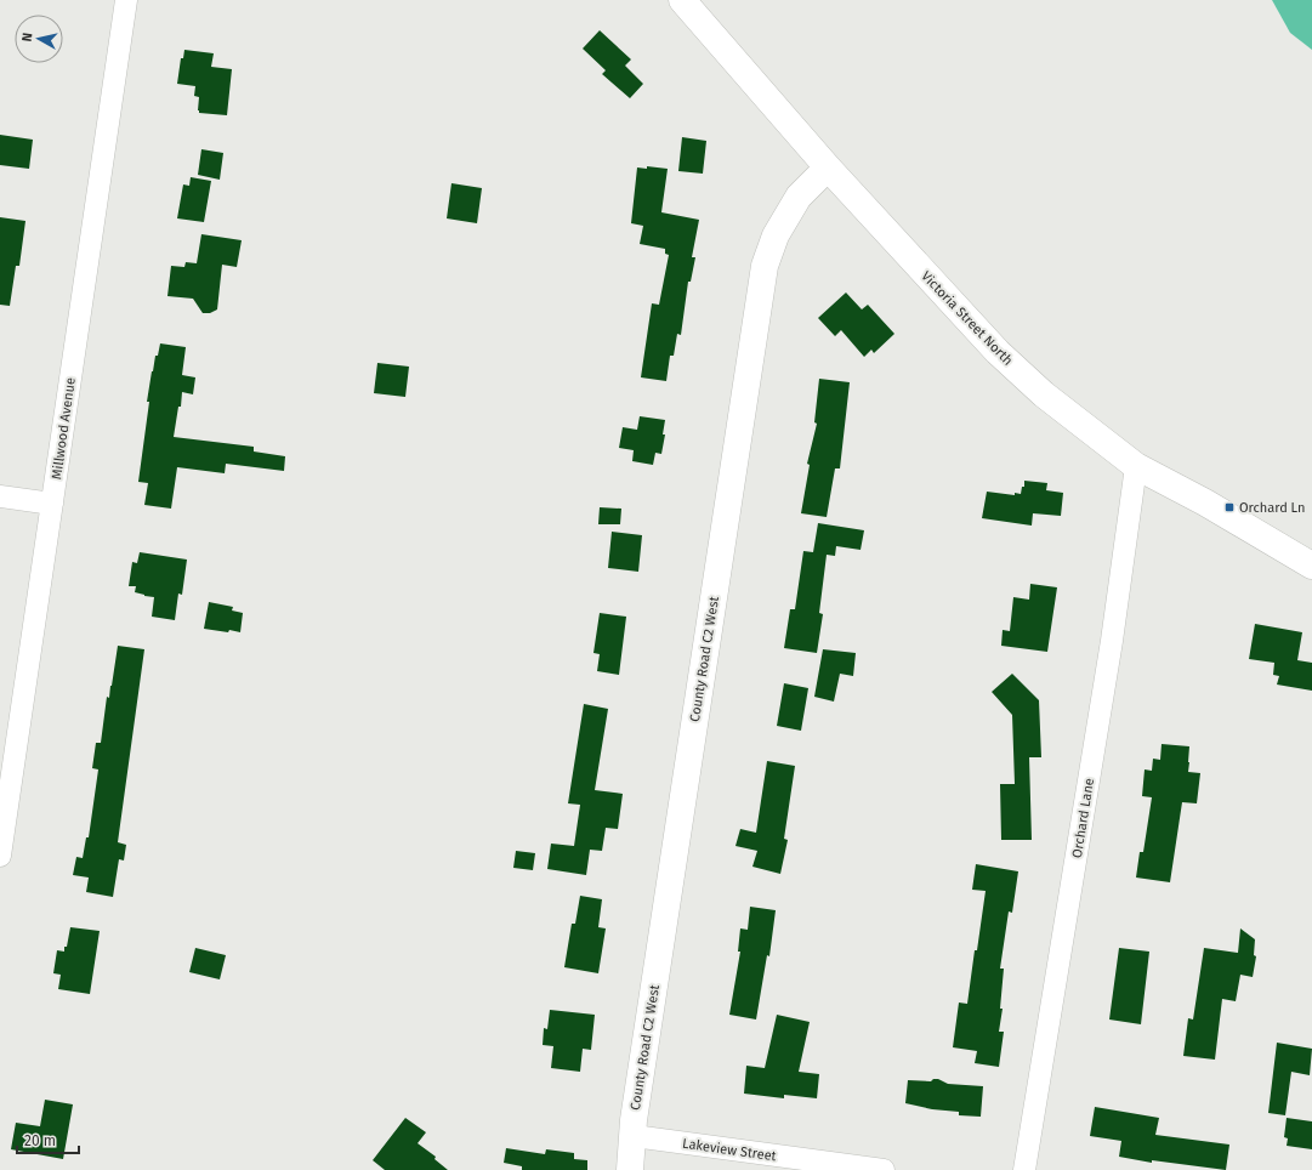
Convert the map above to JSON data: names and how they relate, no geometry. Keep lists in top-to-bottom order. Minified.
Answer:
{"streets":{"street":["Victoria Street North","Millwood Avenue","County Road C2 West","Orchard Lane","Lakeview Street"]},"crossings":[["Victoria Street North","County Road C2 West"],["Victoria Street North","Orchard Lane"],["County Road C2 West","Lakeview Street"]],"places":{"transit":["Orchard Ln"]},"scale_bar":"20 m","north":"left"}
